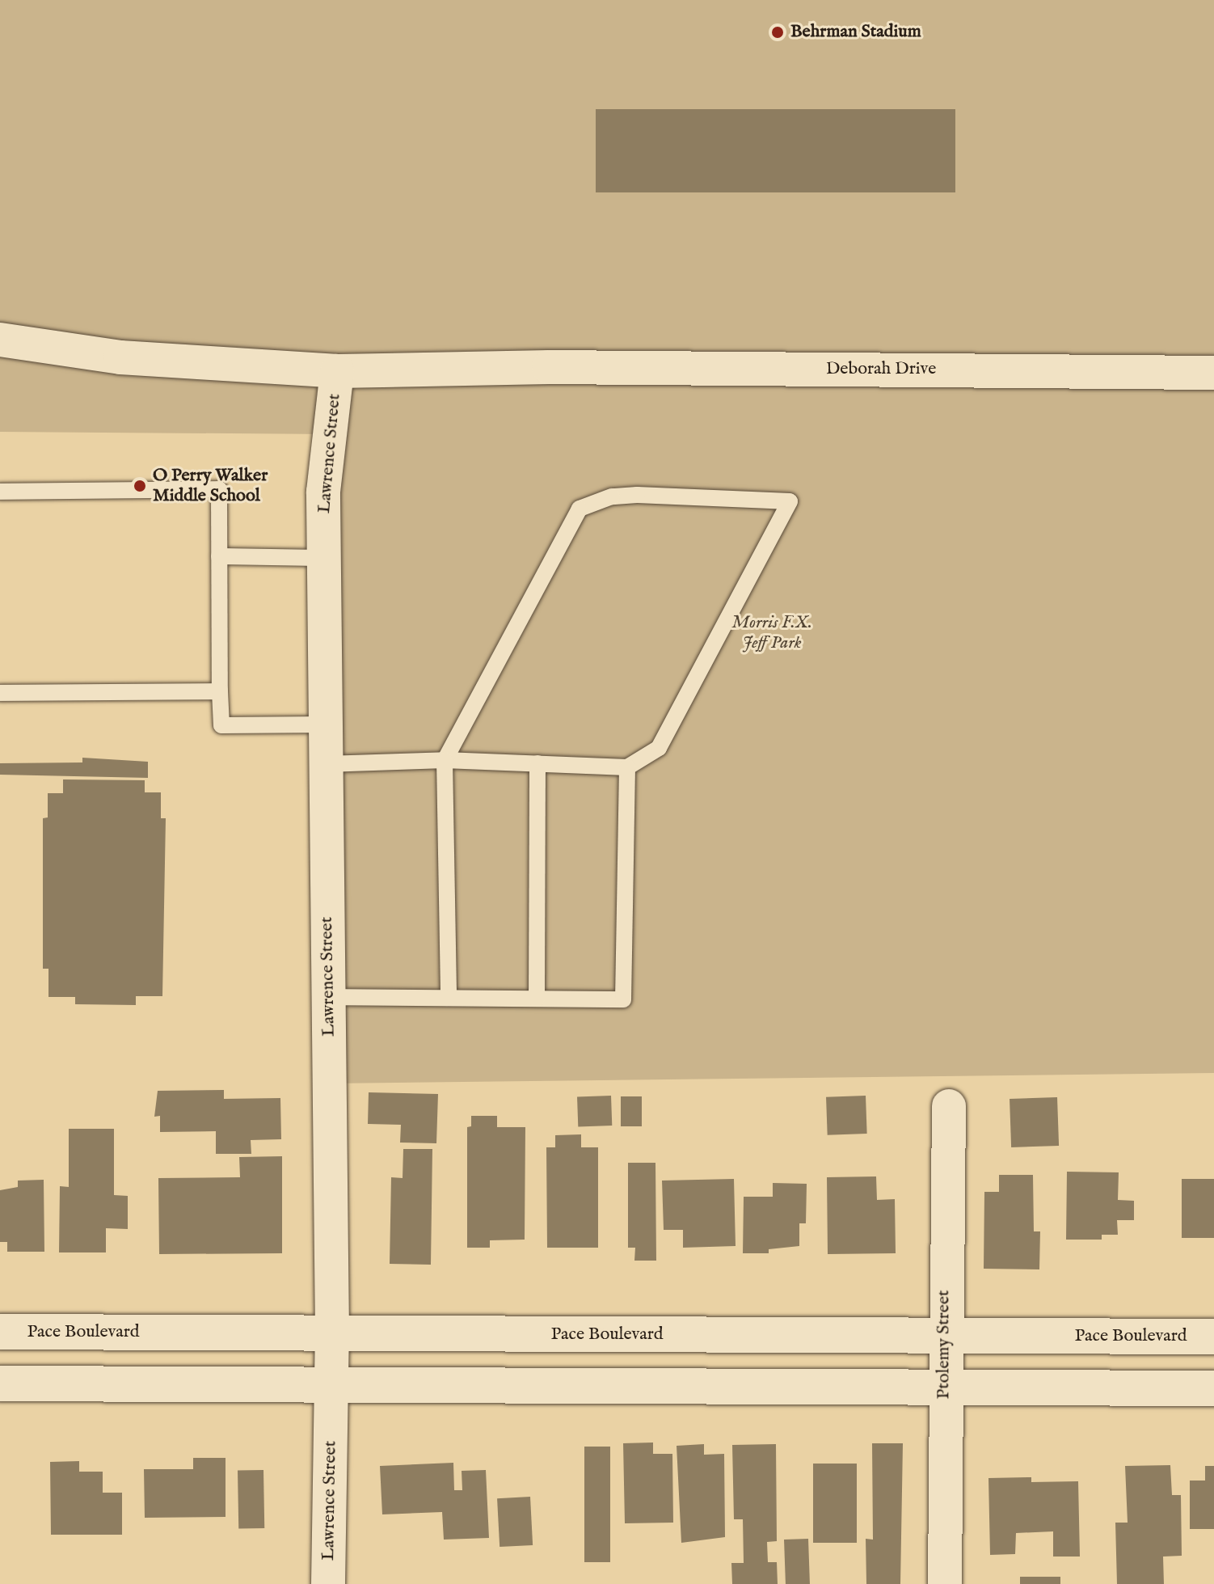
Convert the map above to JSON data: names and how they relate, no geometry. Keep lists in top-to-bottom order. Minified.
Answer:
{"streets":{"street":["Deborah Drive","Lawrence Street","Pace Boulevard","Ptolemy Street"]},"crossings":[["Deborah Drive","Lawrence Street"],["Lawrence Street","Pace Boulevard"],["Pace Boulevard","Ptolemy Street"]],"parks":["Morris F.X. Jeff Park"],"places":["Behrman Stadium","O Perry Walker Middle School"]}
